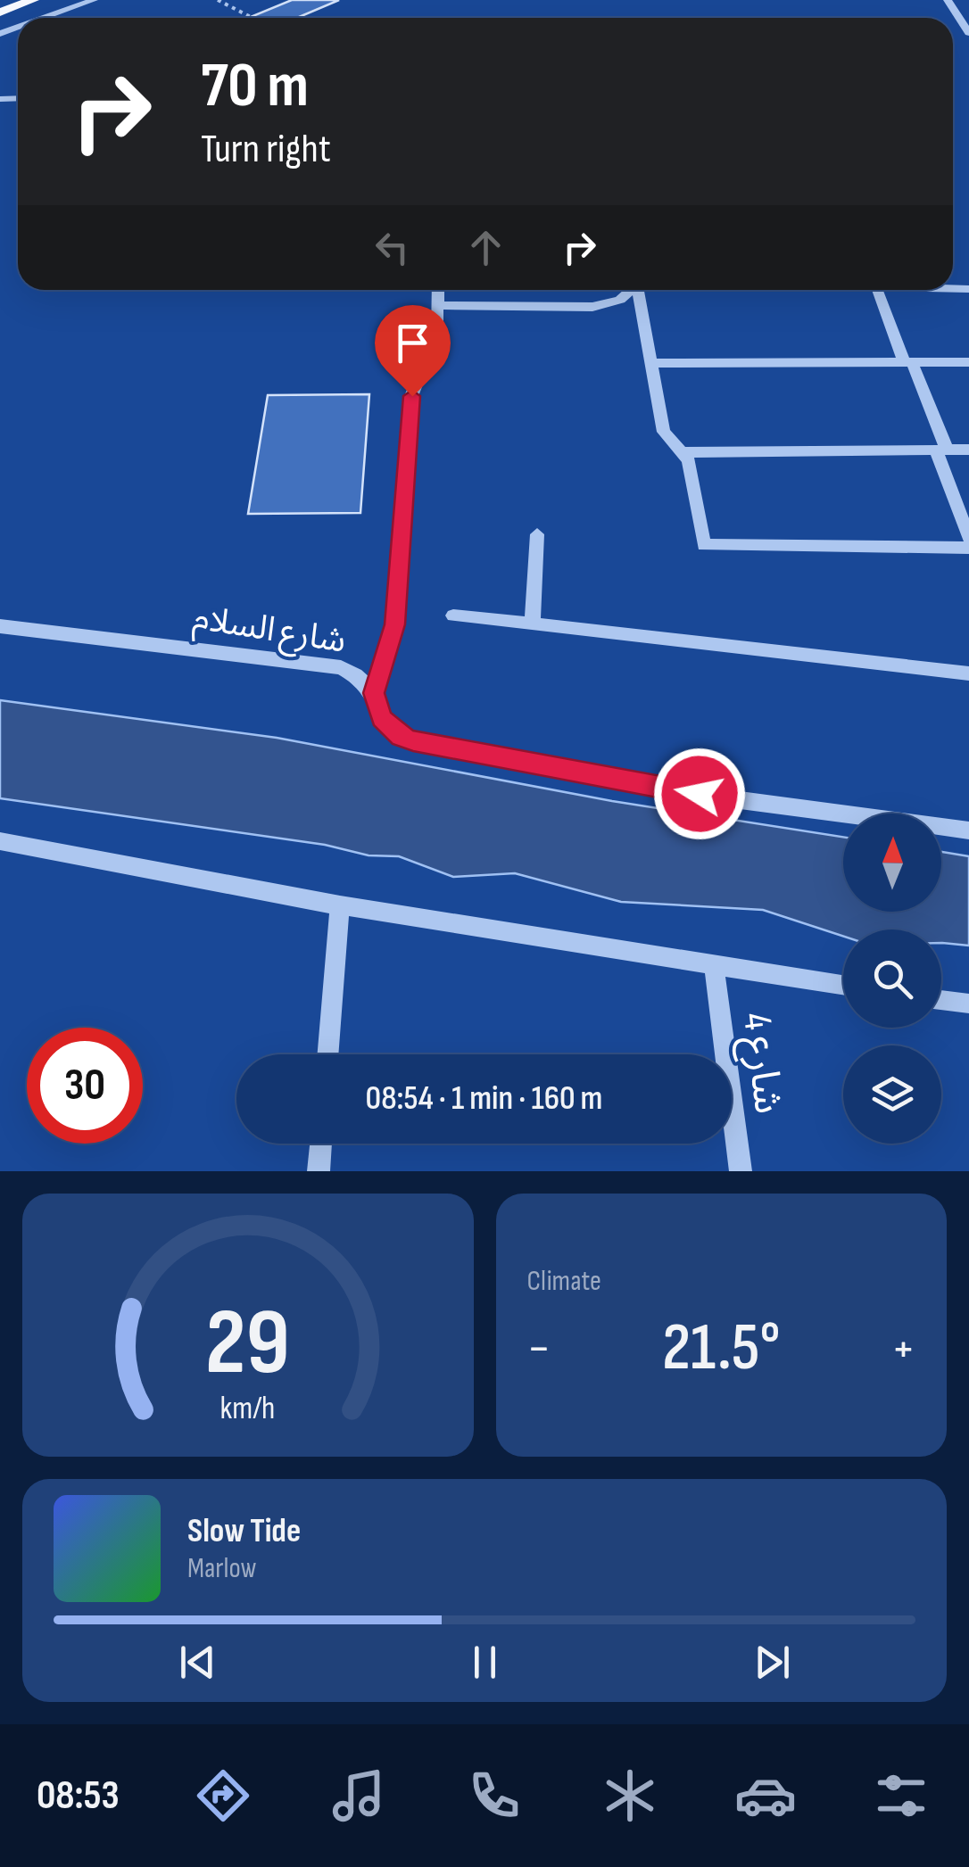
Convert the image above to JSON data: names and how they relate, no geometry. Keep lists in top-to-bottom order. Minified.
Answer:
{"streets":{"street":["شارع السلام","شارع 4"]},"north":"top","page":{"turn":["70 m","Turn right"],"limit":"30","trip":"08:54 · 1 min · 160 m","tile":"Climate","heat":["−","21.5°","+"],"song":["Slow Tide","Marlow"],"tabs":"08:53","gauge":["29","km/h"]}}
